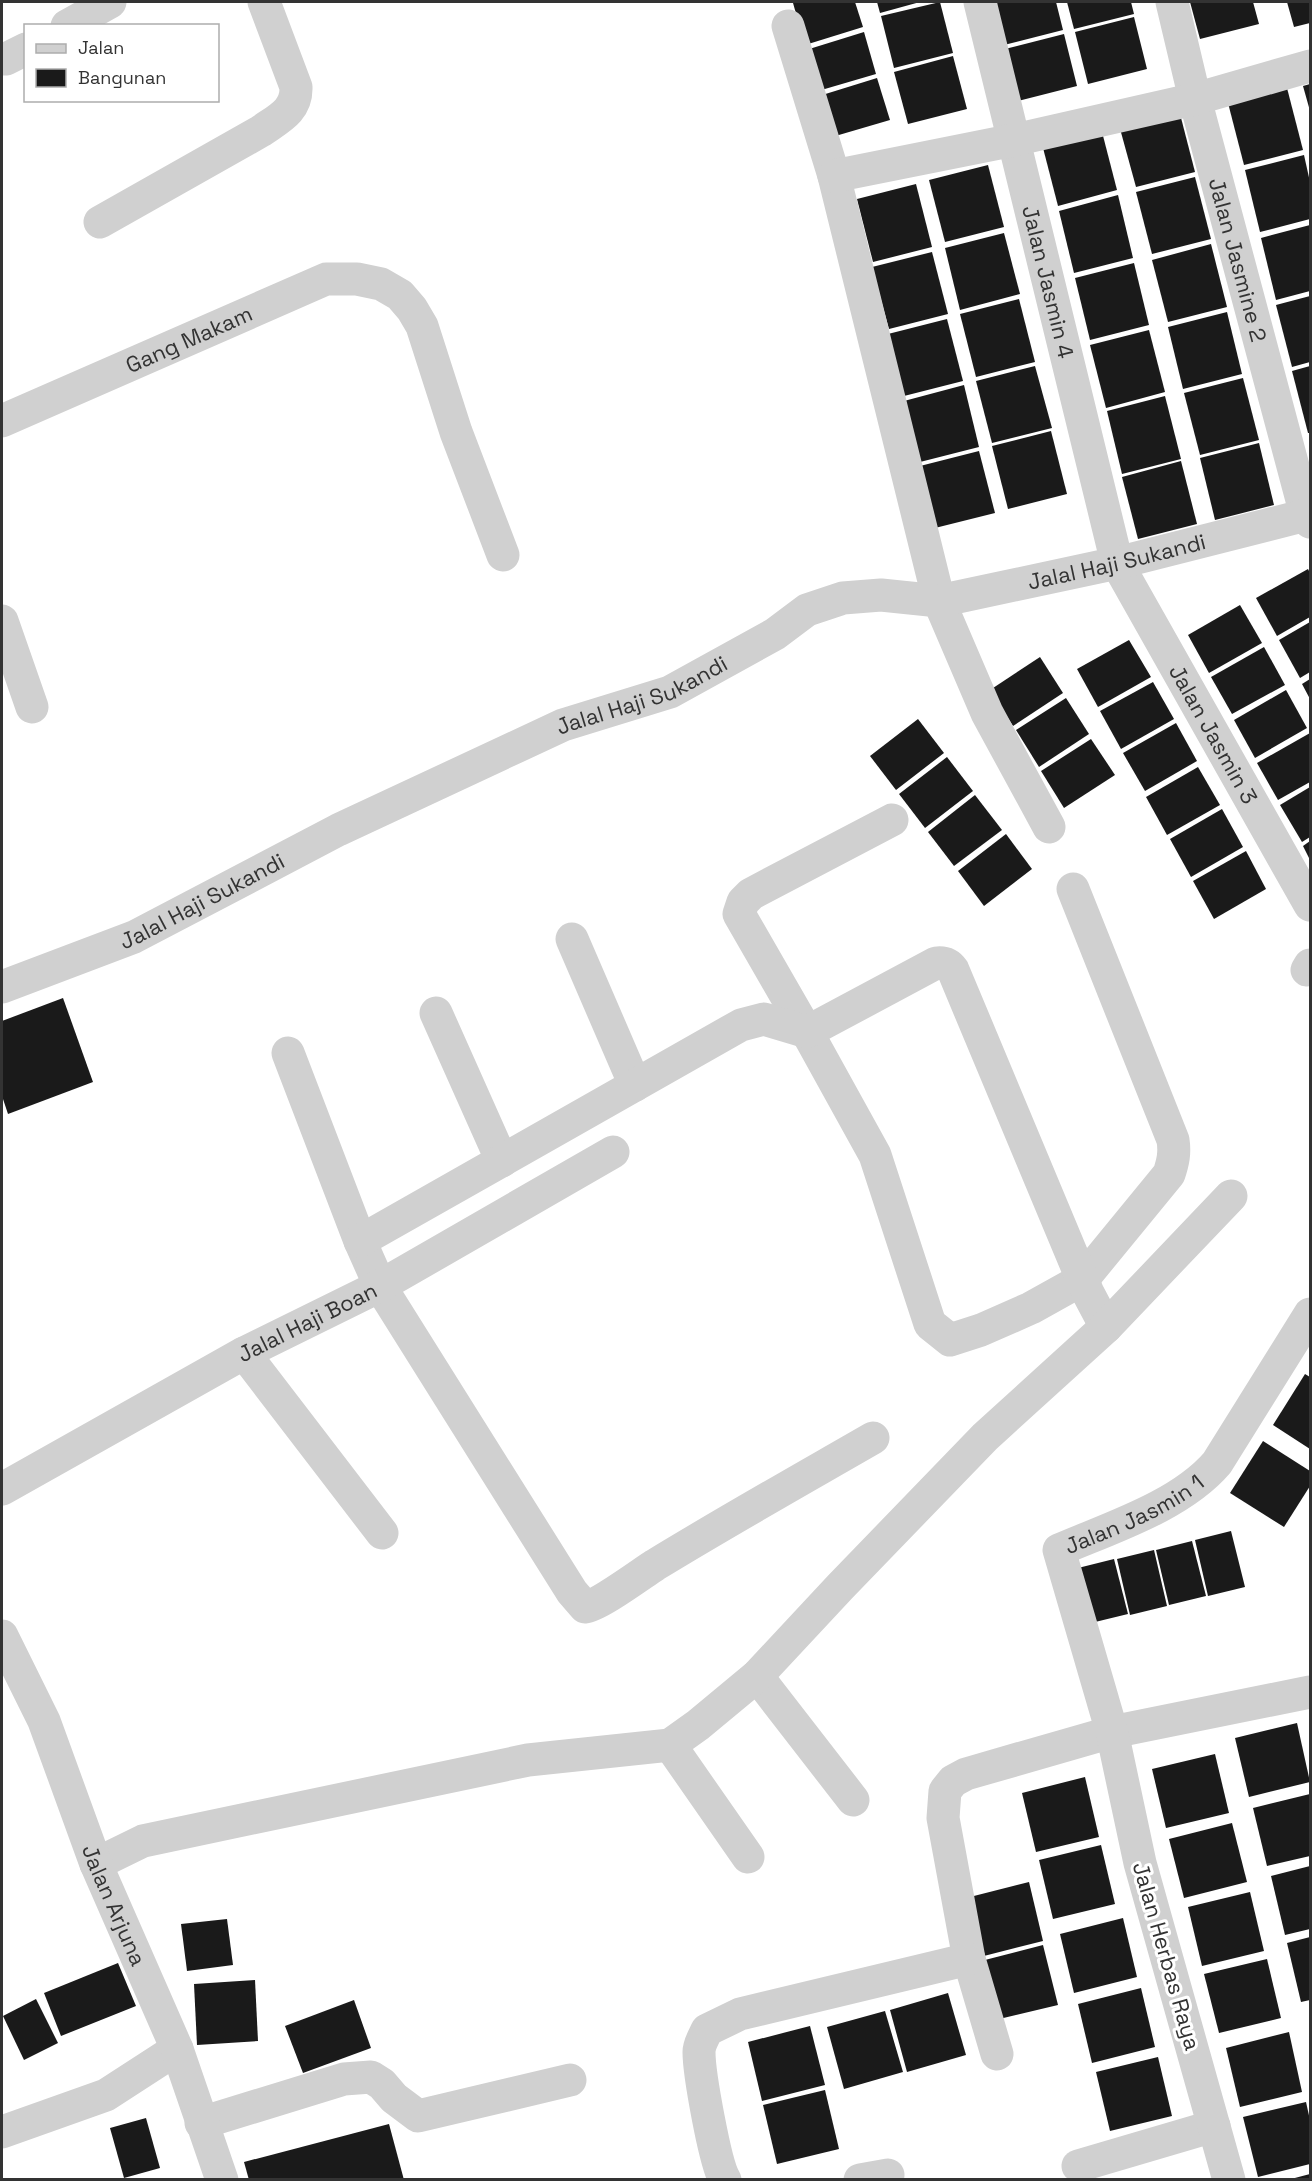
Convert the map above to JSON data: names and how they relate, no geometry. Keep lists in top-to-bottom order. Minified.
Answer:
{"streets":{"street":["Jalan Jasmine 2","Jalan Jasmin 4","Gang Makam","Jalal Haji Sukandi","Jalan Jasmin 3","Jalal Haji Boan","Jalan Jasmin 1","Jalan Arjuna","Jalan Herbas Raya"]},"crossings":[["Jalan Jasmine 2","Jalal Haji Sukandi"],["Jalan Jasmin 4","Jalal Haji Sukandi"],["Jalan Jasmin 4","Jalan Jasmin 3"],["Jalal Haji Sukandi","Jalan Jasmin 3"],["Jalan Jasmin 1","Jalan Herbas Raya"]],"legend":["Jalan","Bangunan"]}
